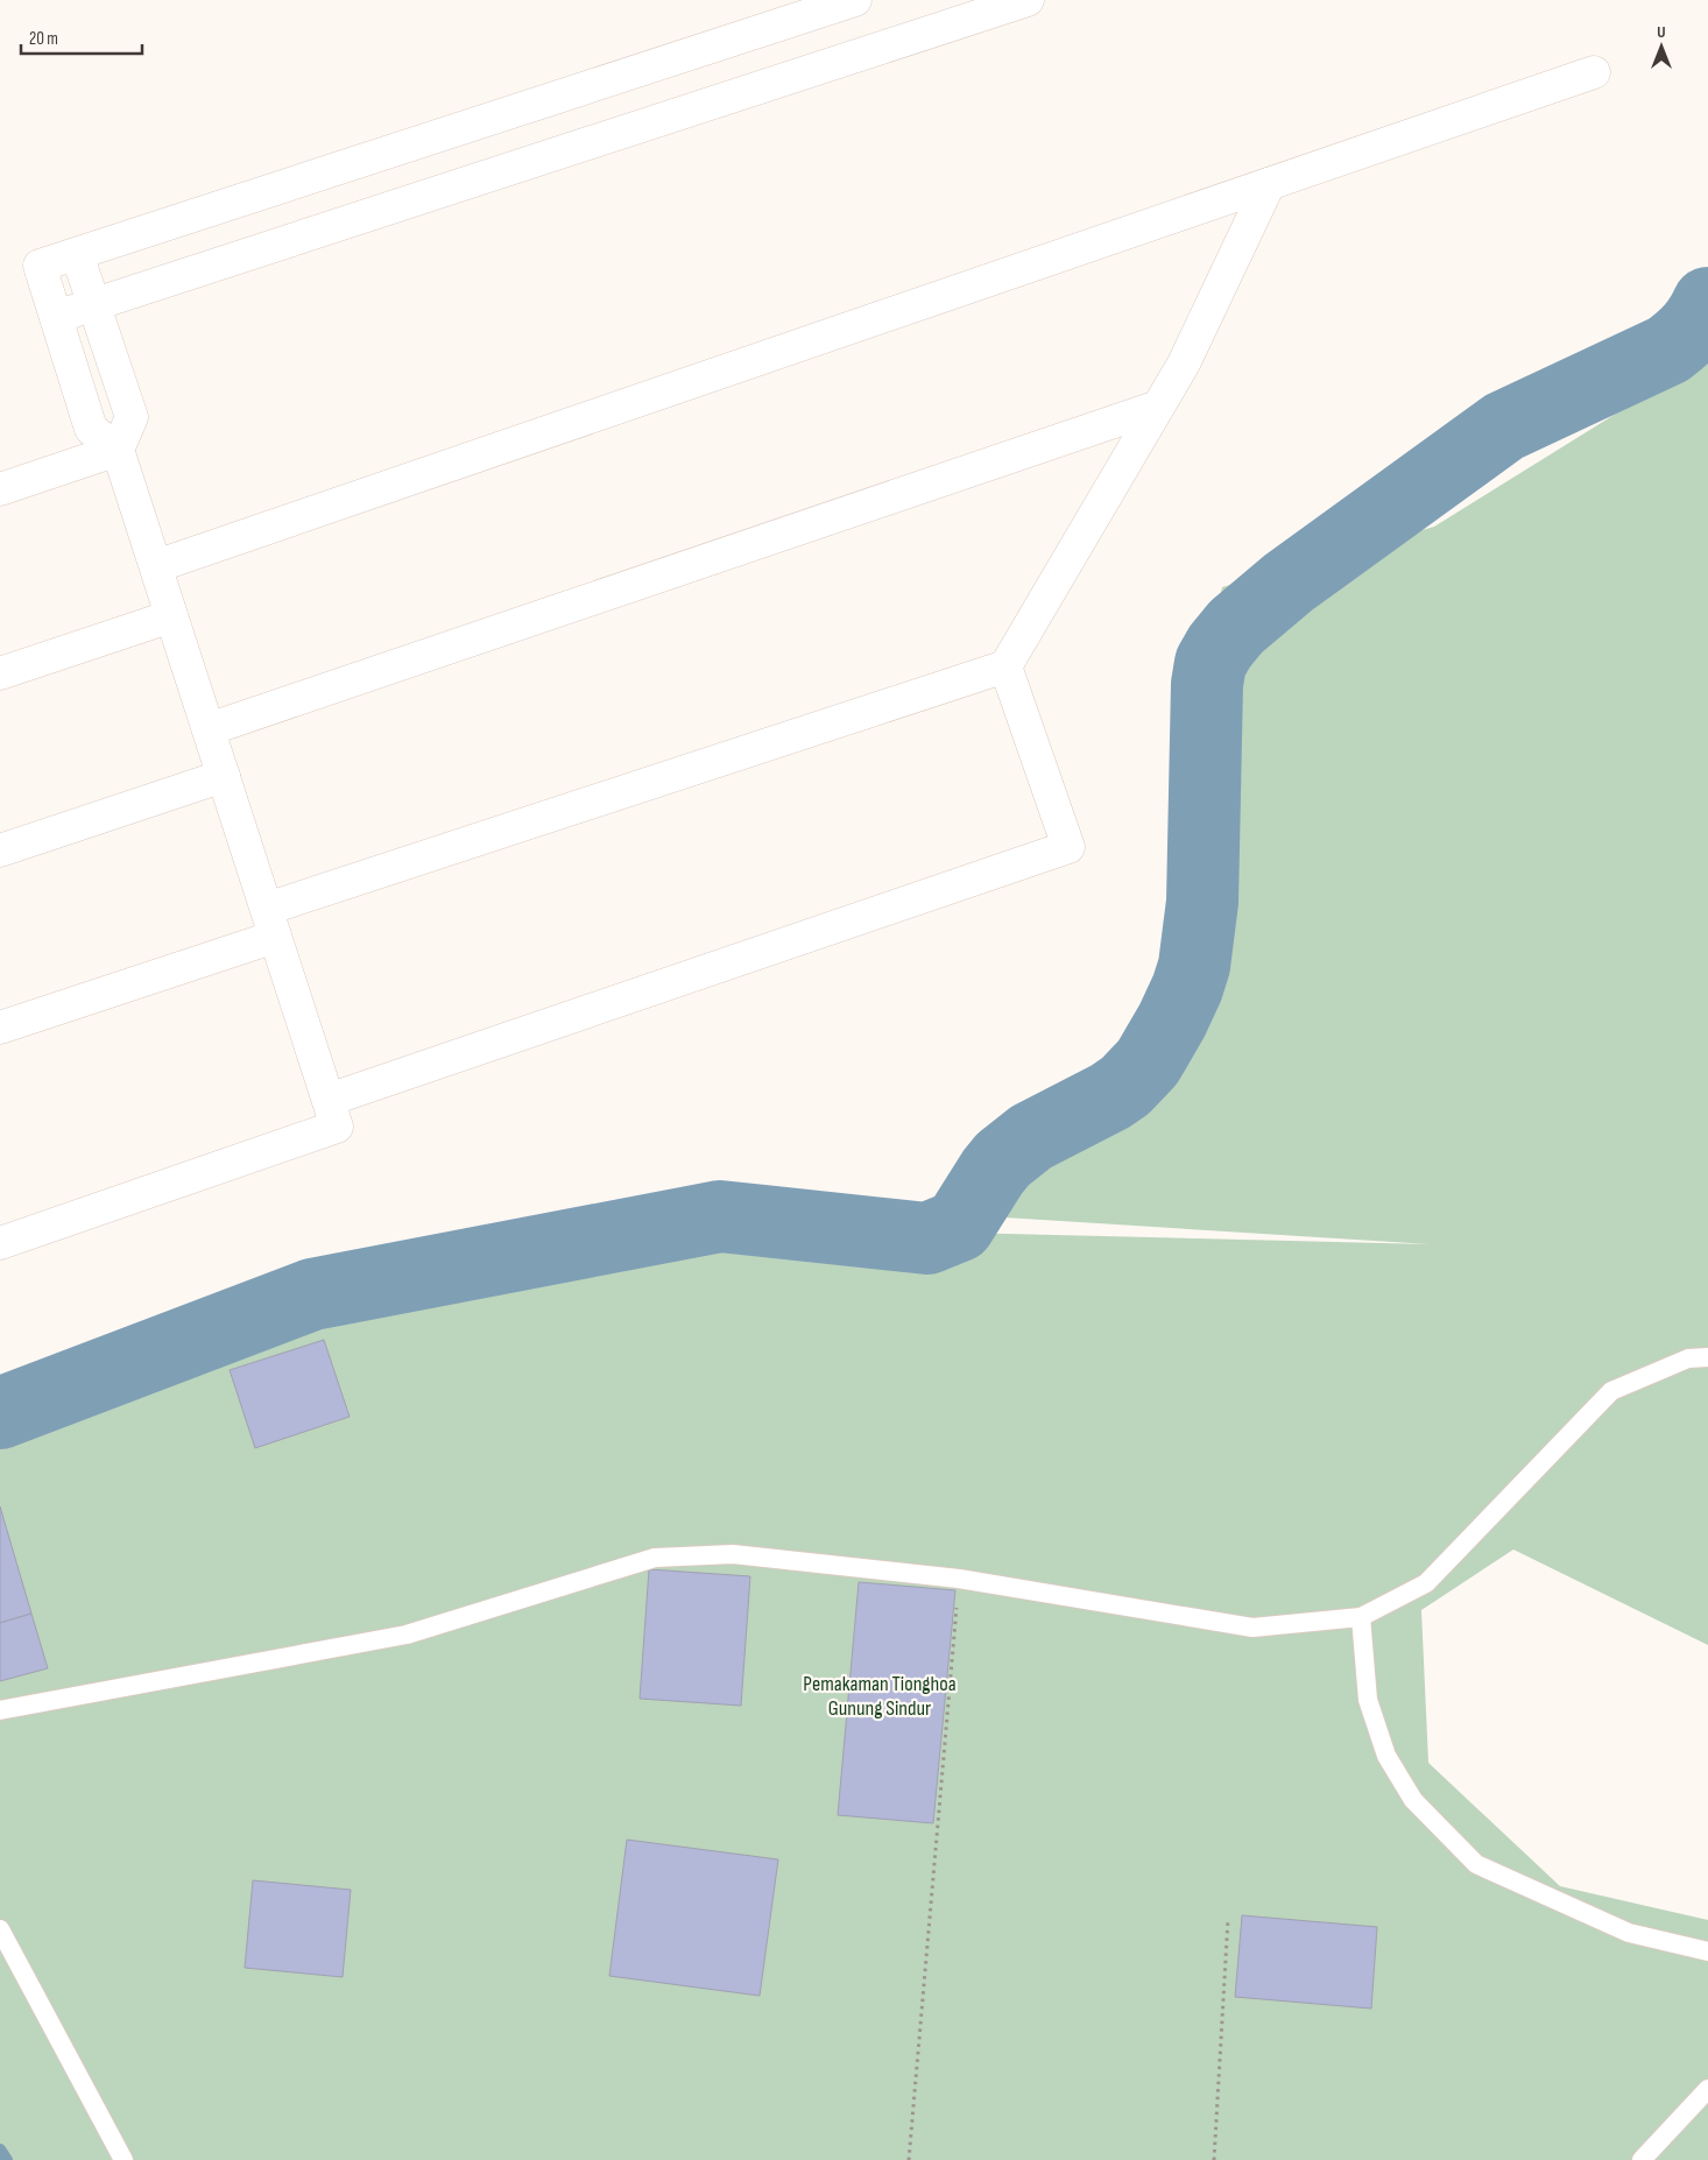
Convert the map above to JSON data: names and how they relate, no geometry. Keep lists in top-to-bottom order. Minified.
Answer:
{"parks":["Pemakaman Tionghoa Gunung Sindur"],"scale_bar":"20 m","north":"top"}
